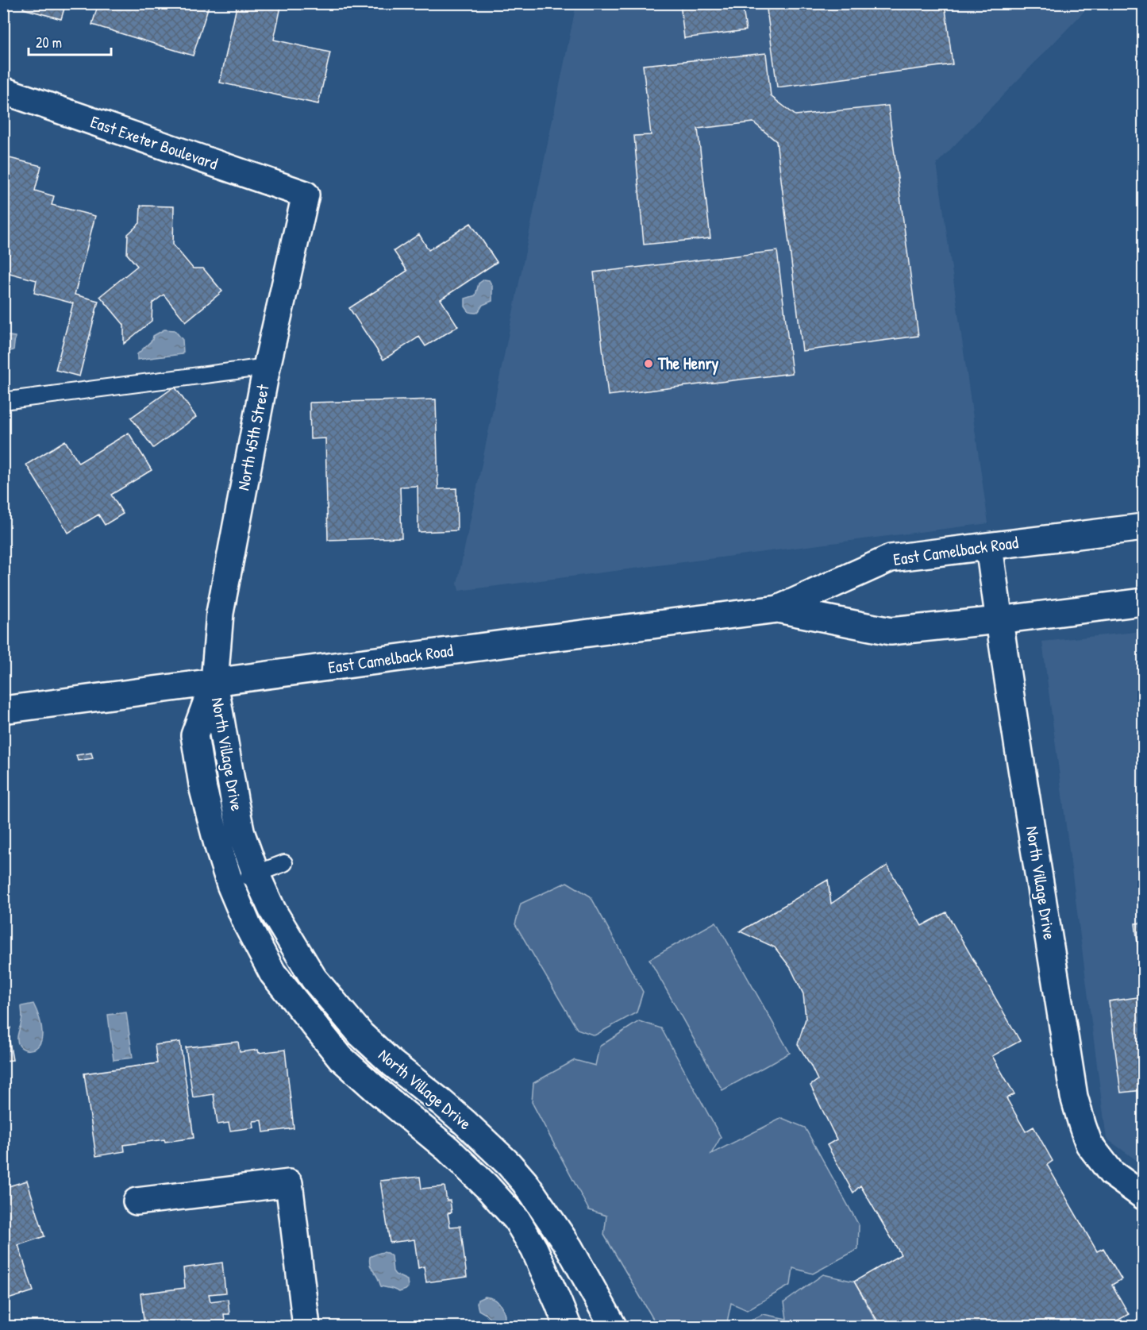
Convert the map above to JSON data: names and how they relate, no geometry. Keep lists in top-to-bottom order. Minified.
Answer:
{"streets":{"street":["East Exeter Boulevard","North 45th Street","East Camelback Road","North Village Drive"]},"crossings":[["East Exeter Boulevard","North 45th Street"],["North 45th Street","East Camelback Road"],["North 45th Street","North Village Drive"],["East Camelback Road","North Village Drive"]],"places":["The Henry"],"scale_bar":"20 m"}
